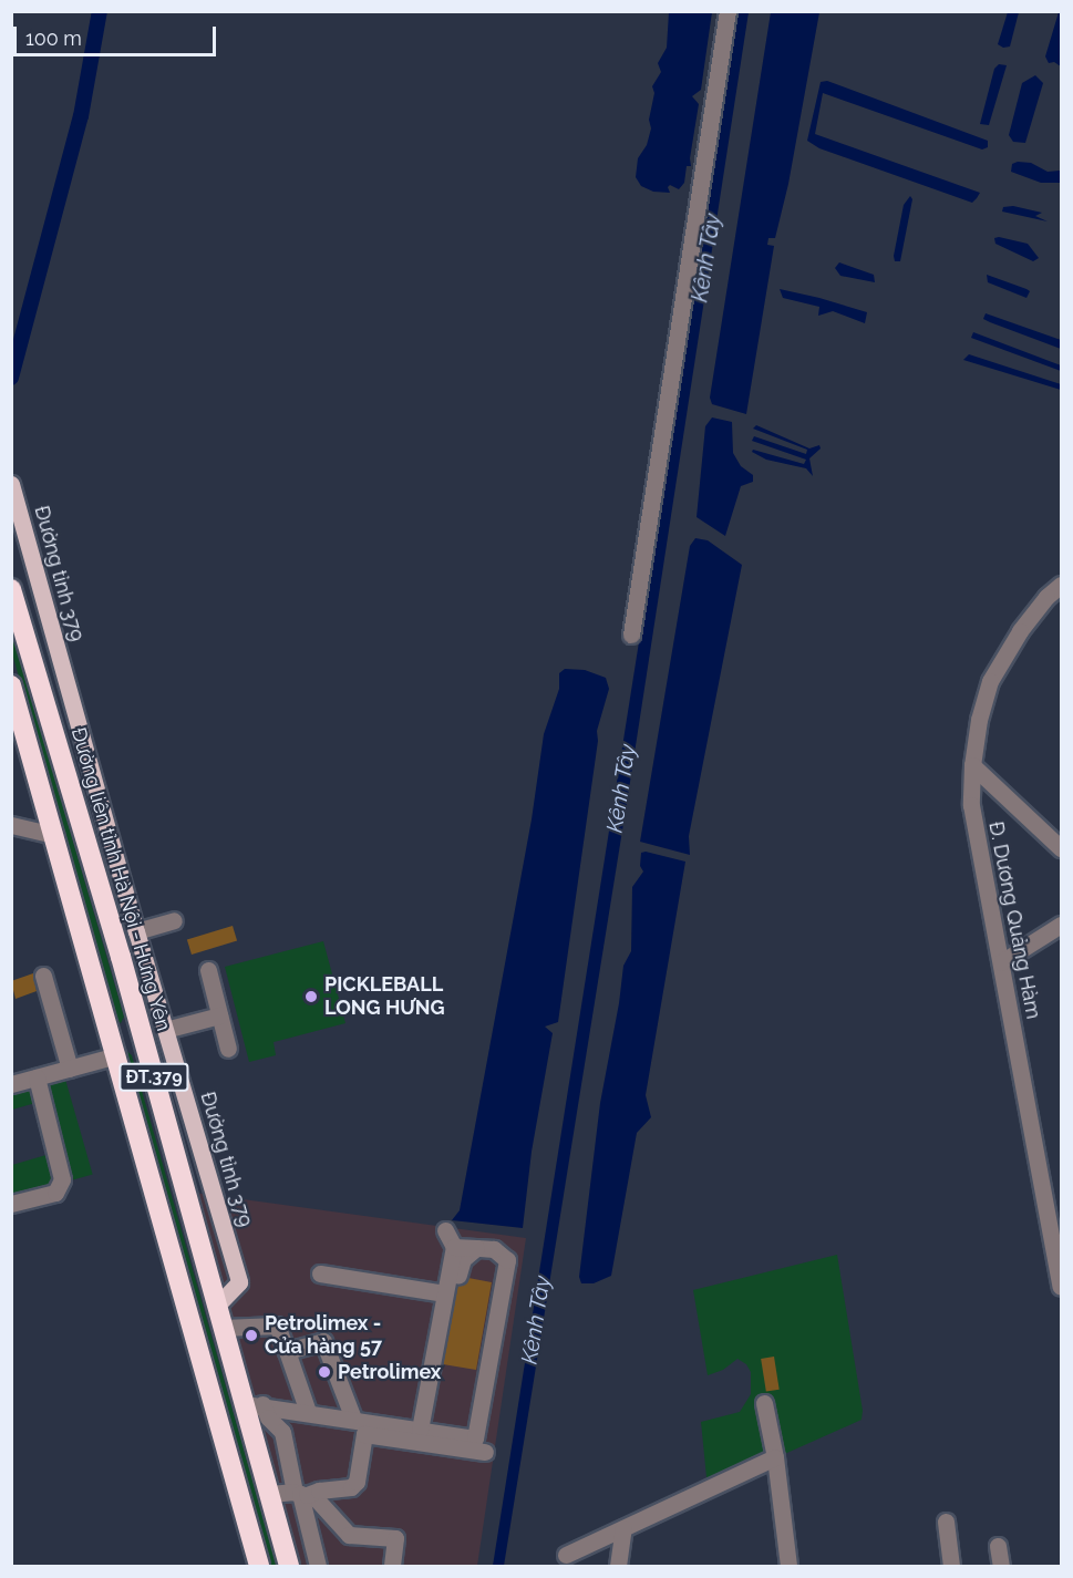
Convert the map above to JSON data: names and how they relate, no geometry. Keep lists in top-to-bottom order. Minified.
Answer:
{"streets":{"highway":["Đường liên tỉnh Hà Nội - Hưng Yên","ĐT.379"],"main road":["Đường tỉnh 379"],"street":["Đ. Dương Quảng Hàm"]},"crossings":[["Đường tỉnh 379","Đường liên tỉnh Hà Nội - Hưng Yên"]],"water":["Kênh Tây"],"places":["PICKLEBALL LONG HƯNG","Petrolimex - Cửa hàng 57","Petrolimex"],"scale_bar":"100 m"}
